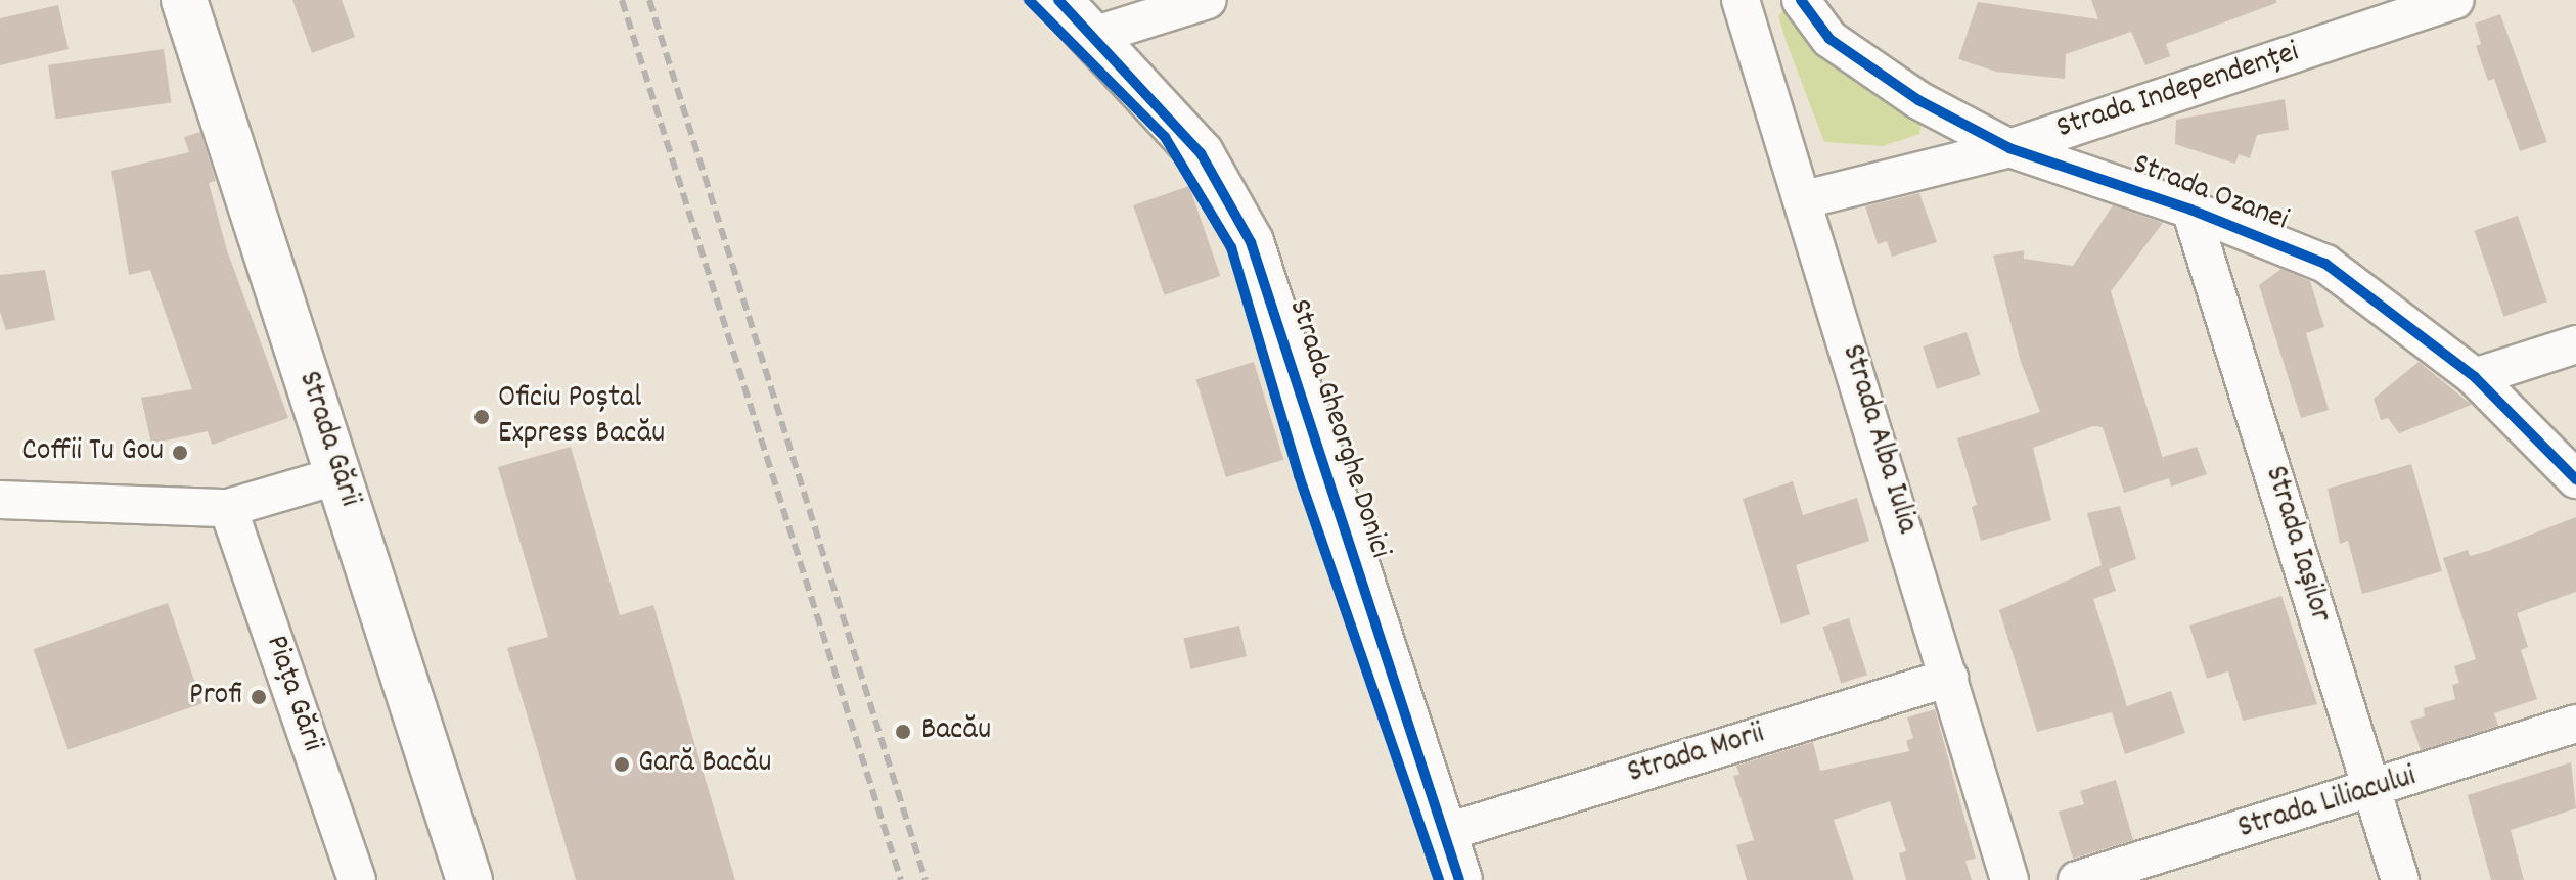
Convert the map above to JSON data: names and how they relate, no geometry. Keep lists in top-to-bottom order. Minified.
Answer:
{"streets":{"street":["Strada Independenței","Strada Ozanei","Strada Gheorghe Donici","Strada Gării","Strada Alba Iulia","Strada Iașilor","Piața Gării","Strada Morii","Strada Liliacului"]},"crossings":[["Strada Independenței","Strada Ozanei"],["Strada Independenței","Strada Alba Iulia"],["Strada Ozanei","Strada Iașilor"],["Strada Gheorghe Donici","Strada Morii"],["Strada Alba Iulia","Strada Morii"],["Strada Iașilor","Strada Liliacului"]],"places":["Oficiu Poștal Express Bacău","Coffii Tu Gou","Profi","Bacău","Gară Bacău"]}
